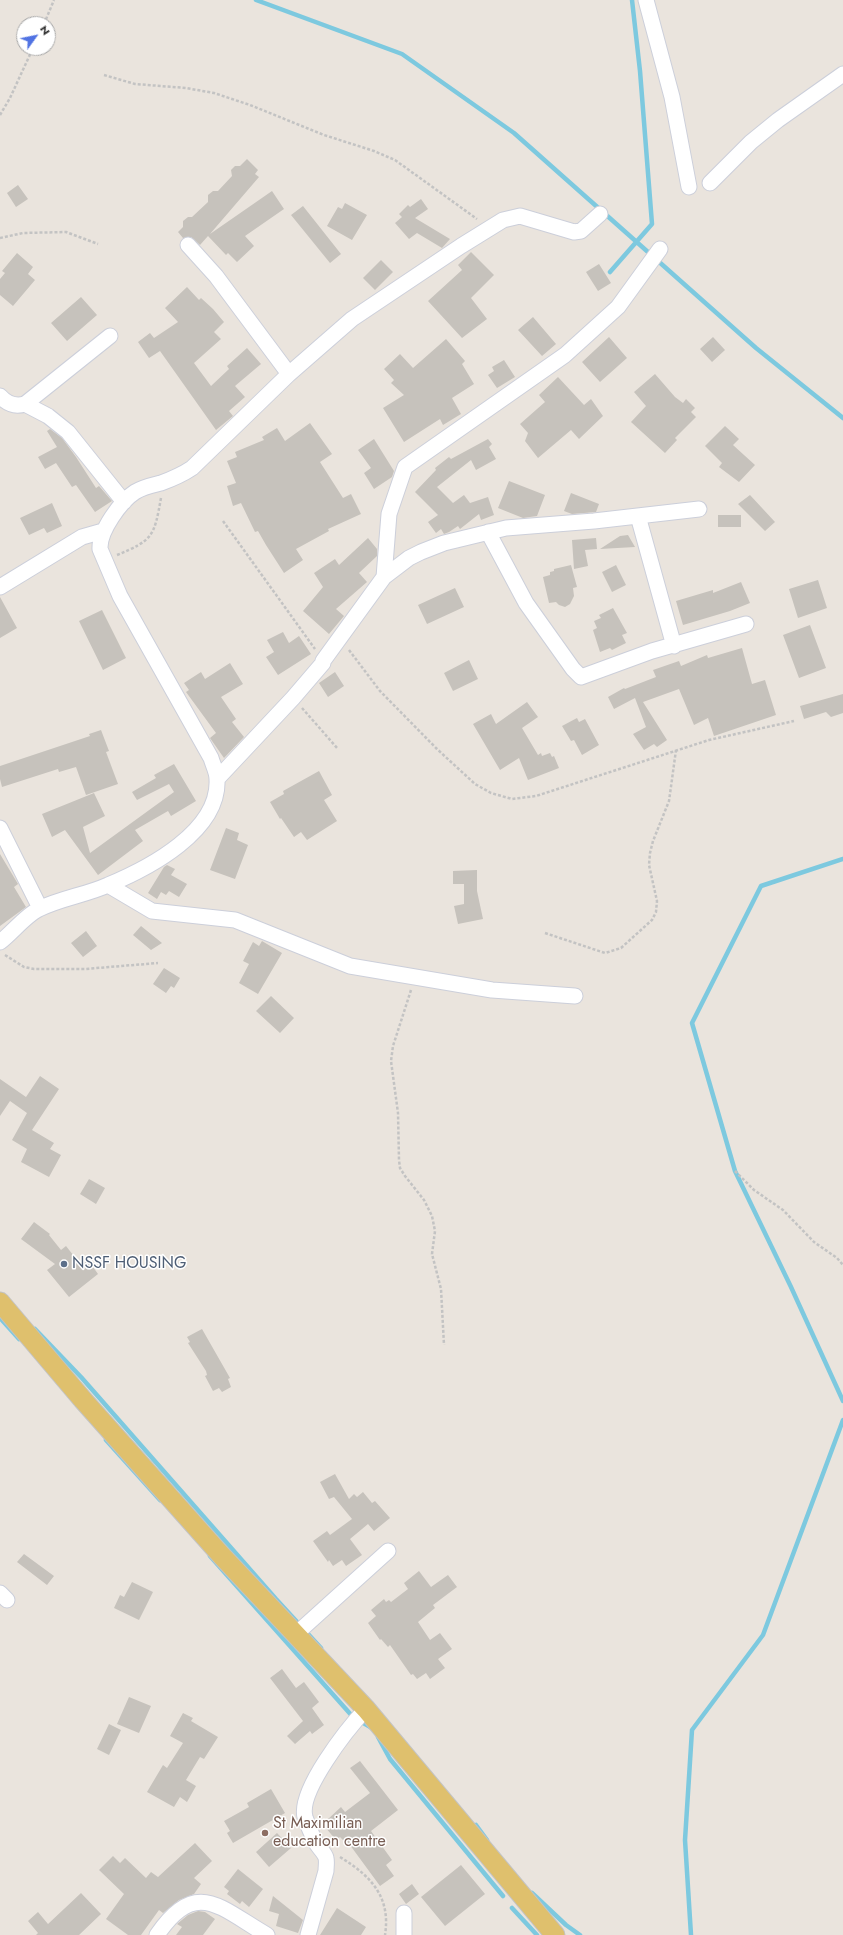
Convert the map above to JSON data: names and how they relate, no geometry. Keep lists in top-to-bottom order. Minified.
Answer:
{"places":["NSSF HOUSING","St Maximilian education centre"],"north":"top right"}
